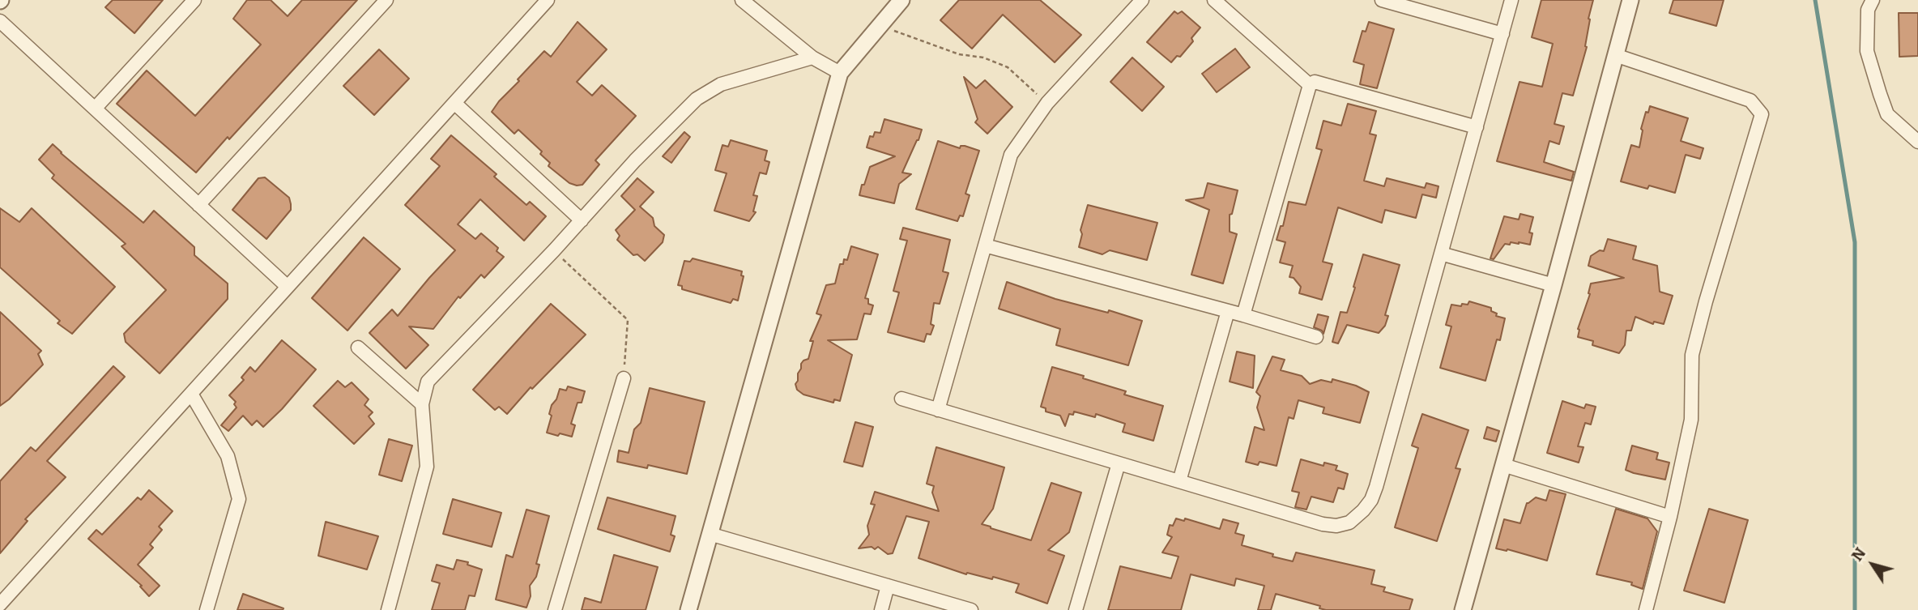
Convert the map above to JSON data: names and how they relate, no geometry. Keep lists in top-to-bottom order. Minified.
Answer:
{"north":"top left"}
